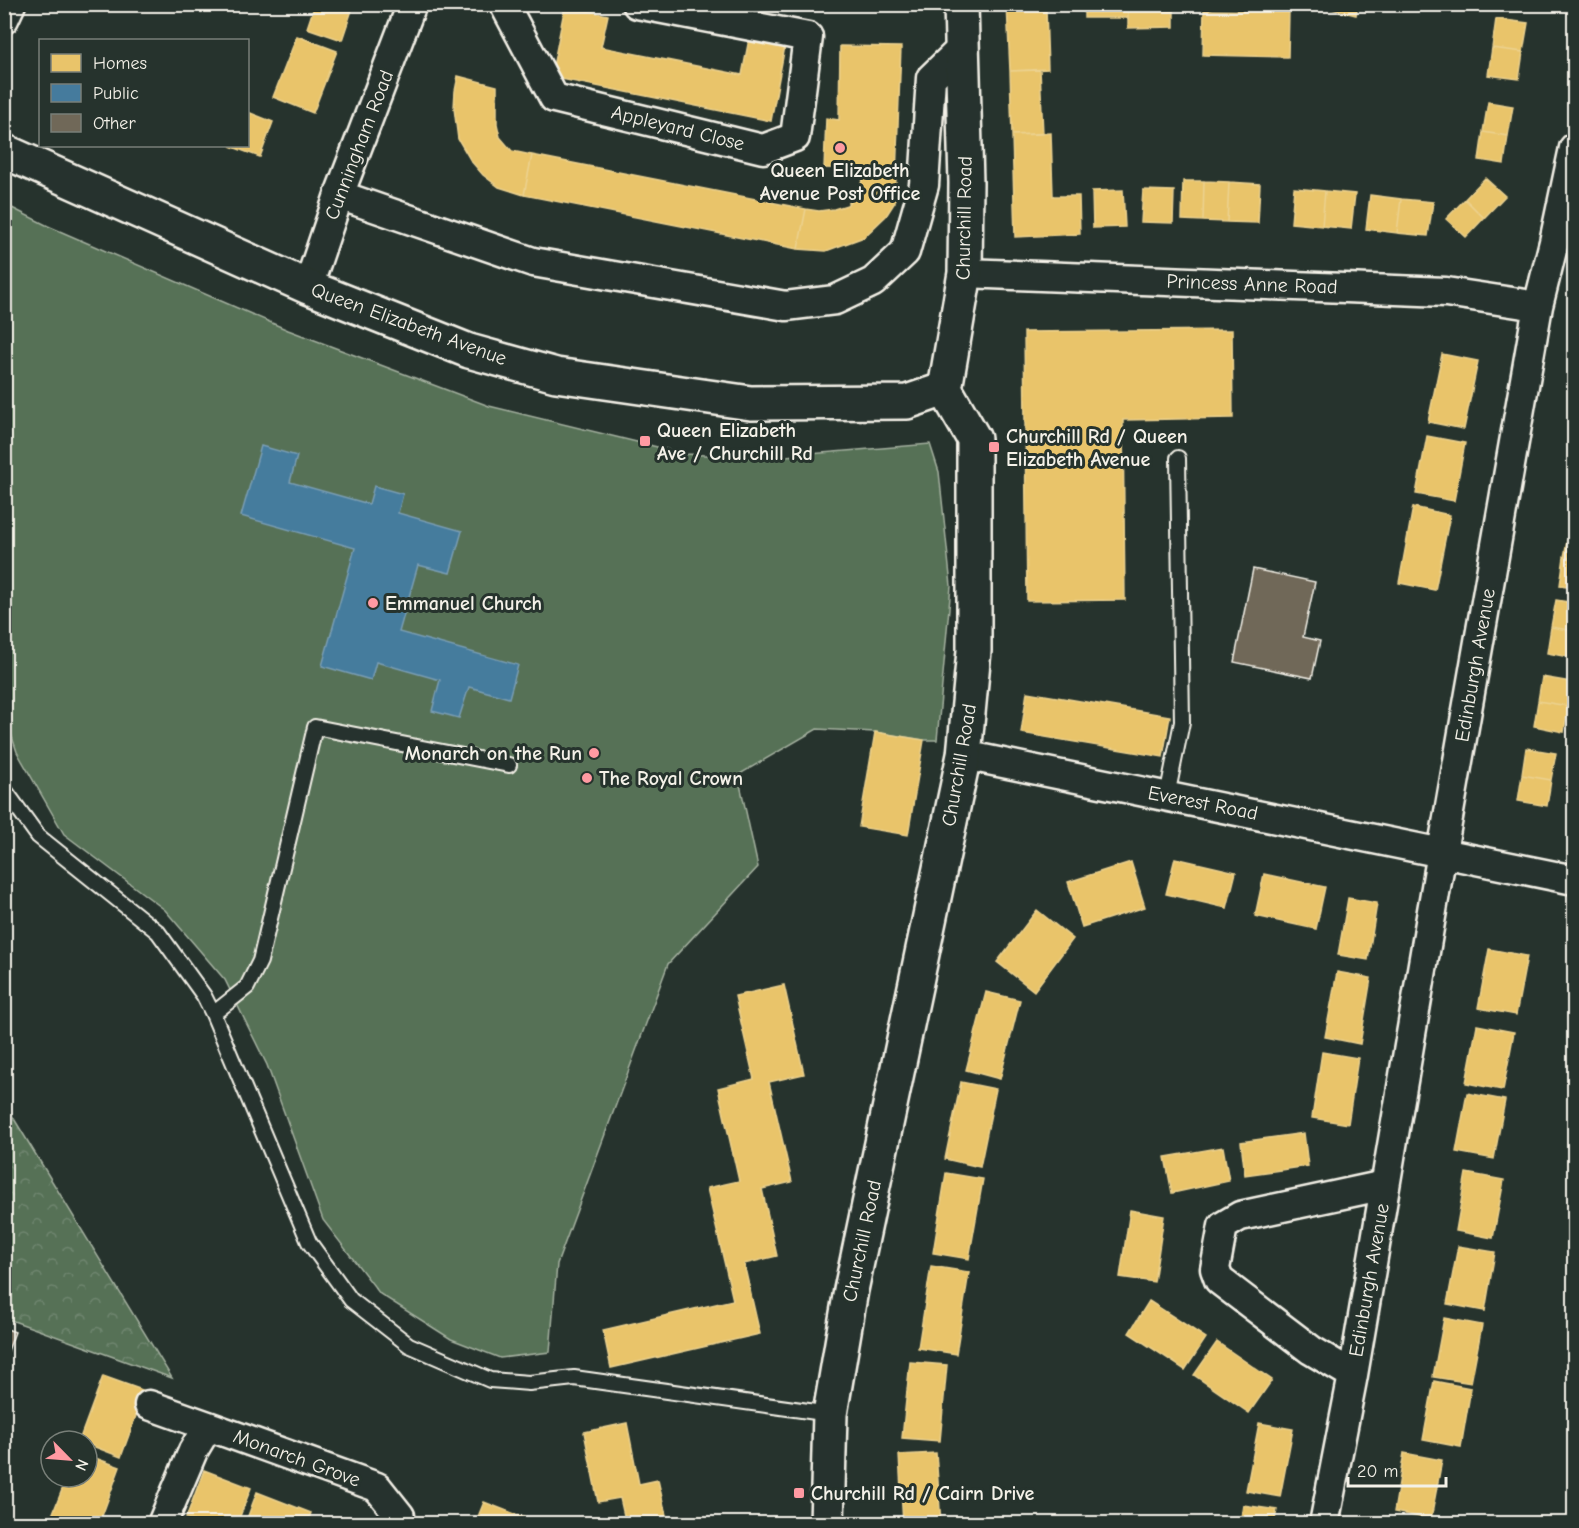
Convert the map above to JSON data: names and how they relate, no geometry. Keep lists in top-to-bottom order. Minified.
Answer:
{"streets":{"street":["Appleyard Close","Cunningham Road","Churchill Road","Princess Anne Road","Queen Elizabeth Avenue","Edinburgh Avenue","Everest Road","Monarch Grove"]},"crossings":[["Cunningham Road","Queen Elizabeth Avenue"],["Churchill Road","Princess Anne Road"],["Churchill Road","Queen Elizabeth Avenue"],["Churchill Road","Everest Road"],["Princess Anne Road","Edinburgh Avenue"],["Edinburgh Avenue","Everest Road"]],"places":{"other":["Queen Elizabeth Avenue Post Office","Emmanuel Church","Monarch on the Run","The Royal Crown"],"transit":["Queen Elizabeth Ave / Churchill Rd","Churchill Rd / Queen Elizabeth Avenue","Churchill Rd / Cairn Drive"]},"legend":["Homes","Public","Other"],"scale_bar":"20 m","north":"bottom right"}
